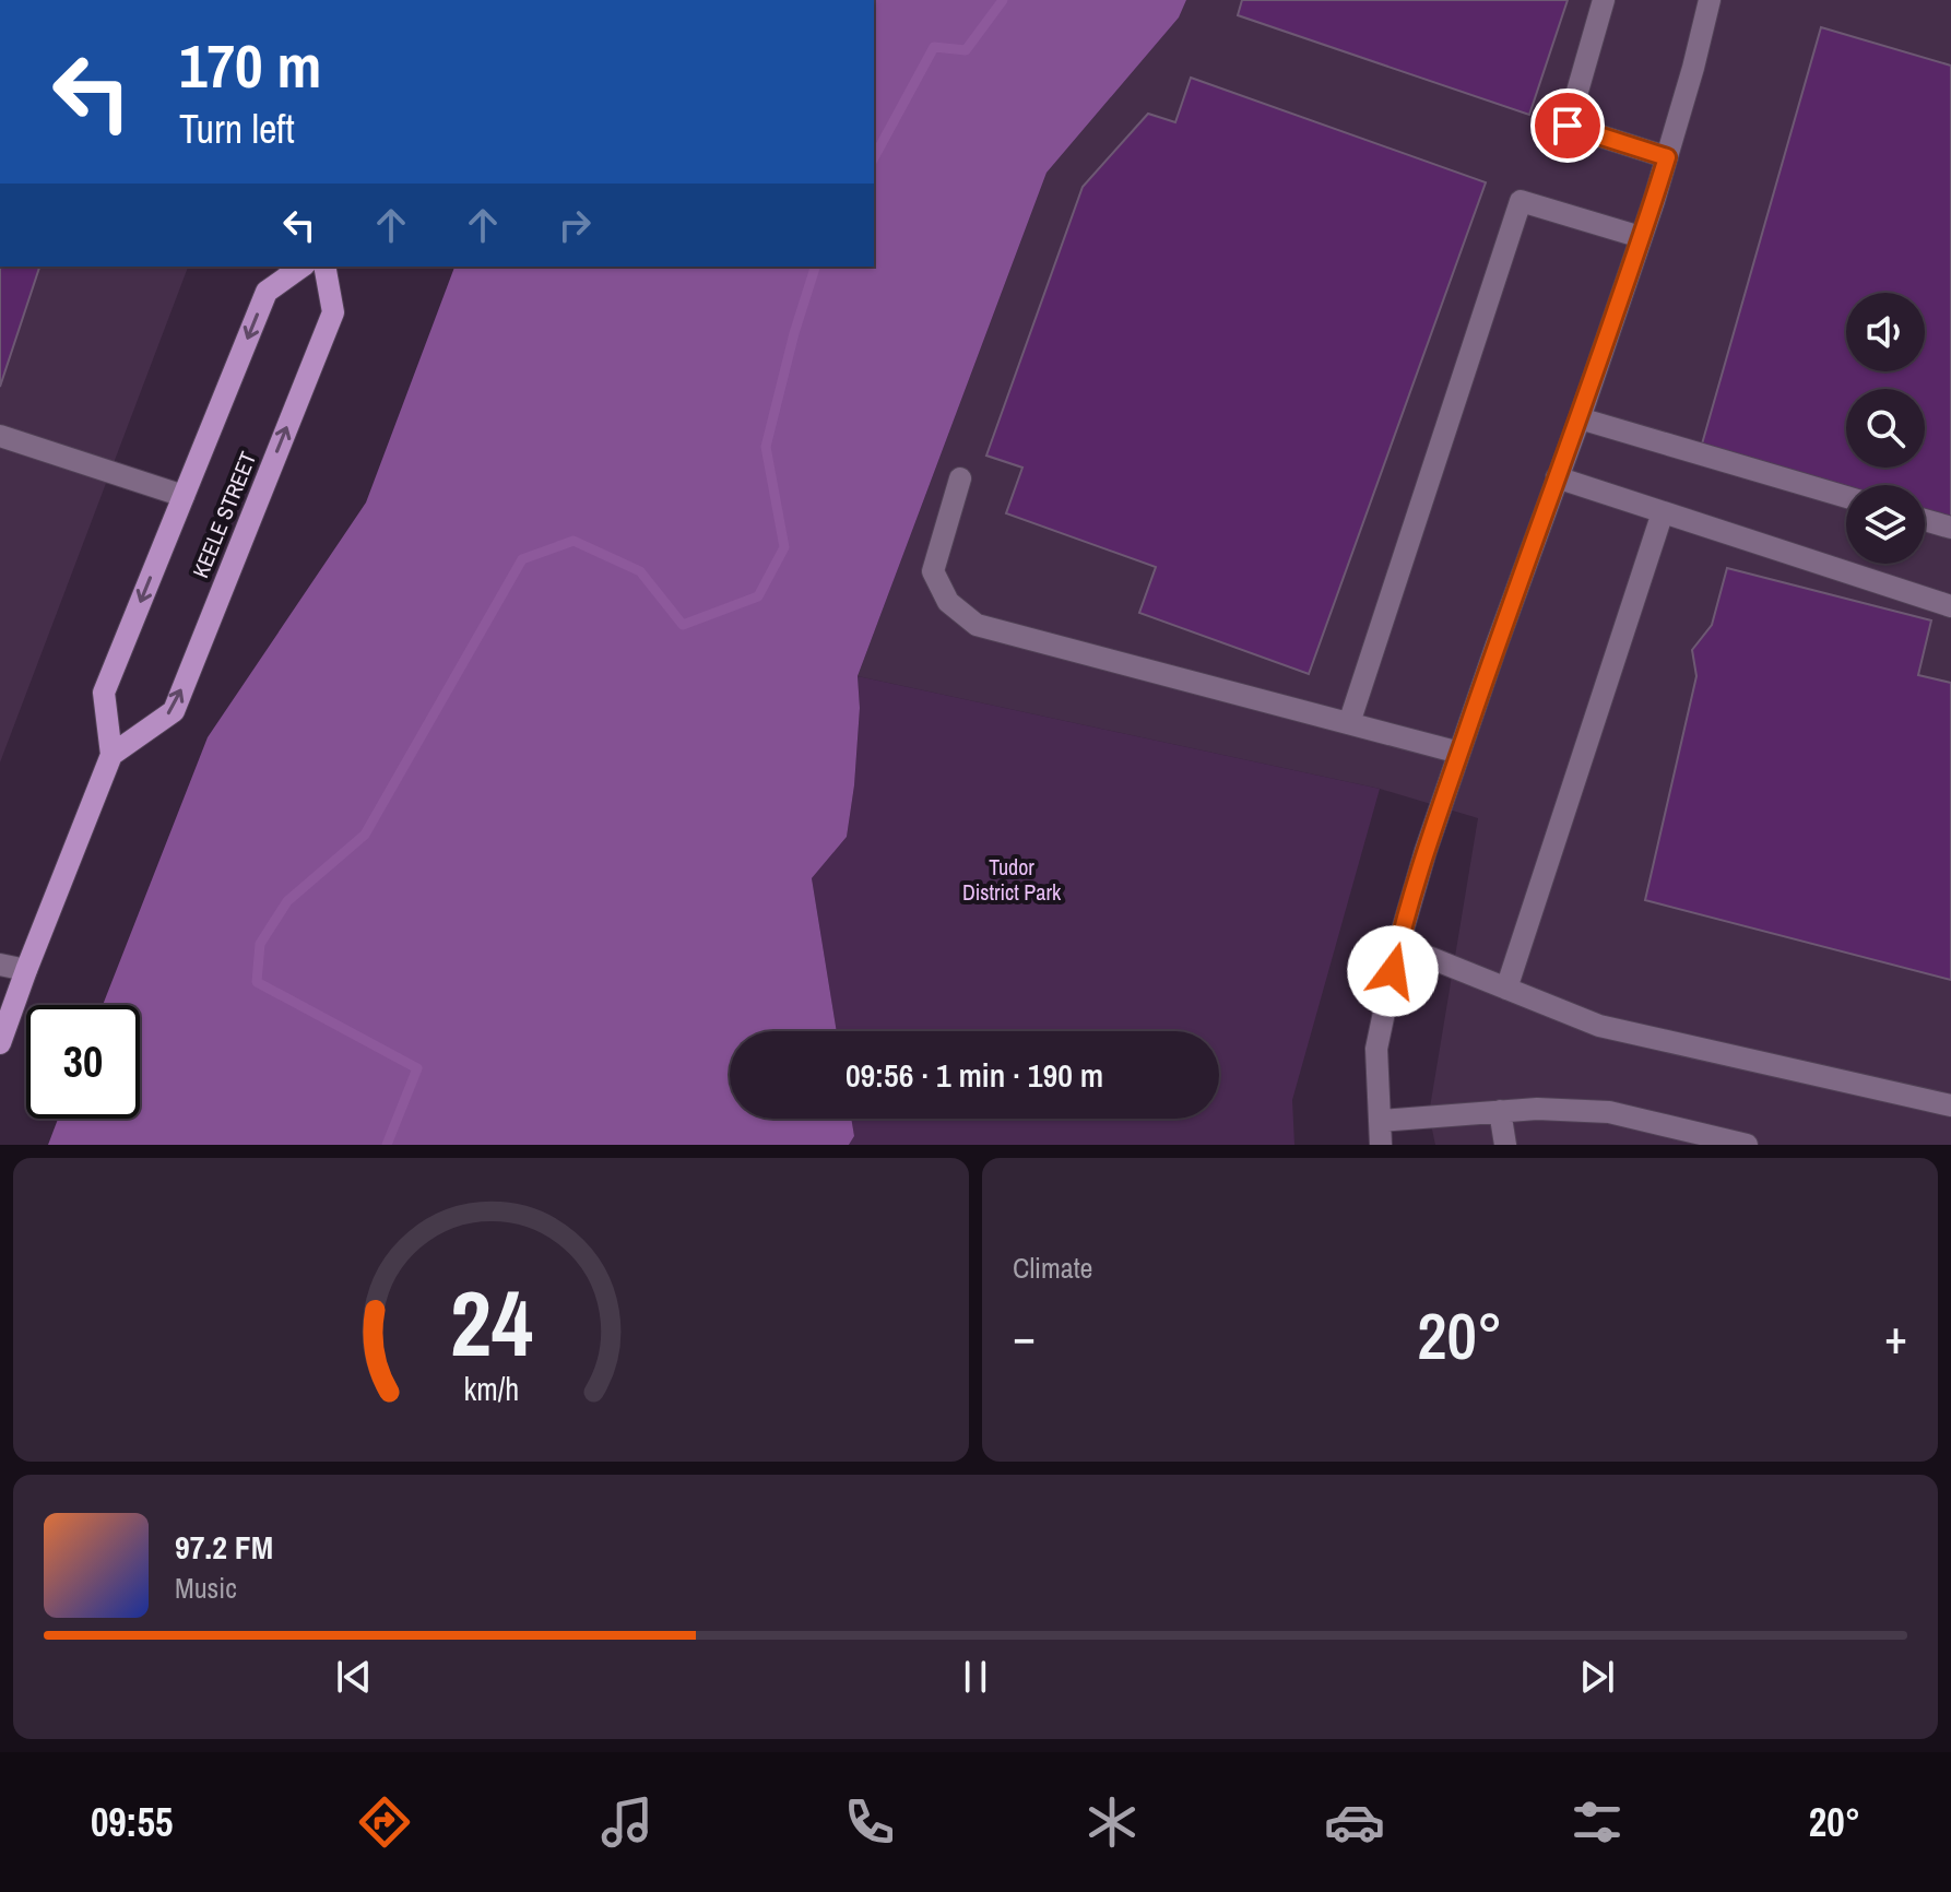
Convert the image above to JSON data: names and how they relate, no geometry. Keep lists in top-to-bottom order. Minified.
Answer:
{"streets":{"main road":["KEELE STREET"]},"parks":["Tudor District Park"],"page":{"turn":["170 m","Turn left"],"limit":"30","trip":"09:56 · 1 min · 190 m","tile":"Climate","heat":["−","20°","+"],"song":["97.2 FM","Music"],"tabs":["09:55","20°"],"gauge":["24","km/h"]}}
